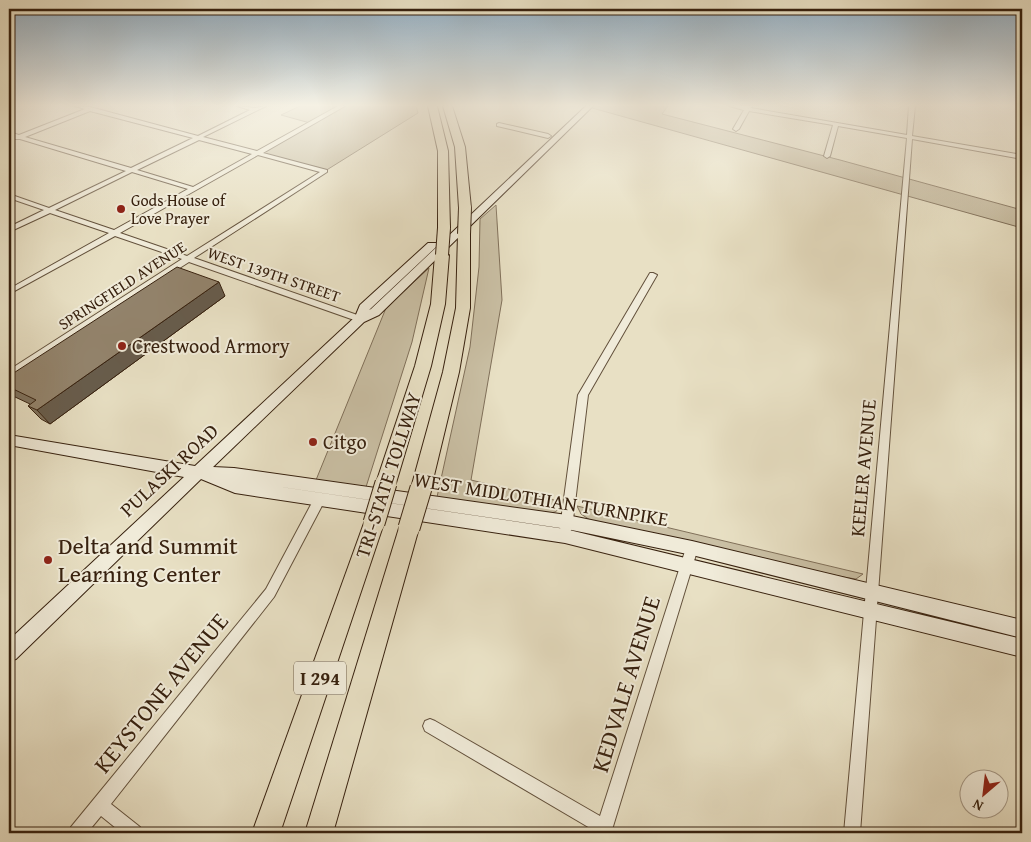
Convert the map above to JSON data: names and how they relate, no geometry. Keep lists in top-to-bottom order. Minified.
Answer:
{"streets":{"highway":["TRI-STATE TOLLWAY","I 294"],"main road":["PULASKI ROAD","WEST MIDLOTHIAN TURNPIKE"],"street":["WEST 139TH STREET","SPRINGFIELD AVENUE","KEELER AVENUE","KEDVALE AVENUE","KEYSTONE AVENUE"]},"crossings":[["WEST 139TH STREET","SPRINGFIELD AVENUE"],["WEST 139TH STREET","PULASKI ROAD"],["KEELER AVENUE","WEST MIDLOTHIAN TURNPIKE"],["PULASKI ROAD","WEST MIDLOTHIAN TURNPIKE"],["WEST MIDLOTHIAN TURNPIKE","KEDVALE AVENUE"],["WEST MIDLOTHIAN TURNPIKE","KEYSTONE AVENUE"]],"places":["Gods House of Love Prayer","Crestwood Armory","Citgo","Delta and Summit Learning Center"],"north":"bottom left"}
